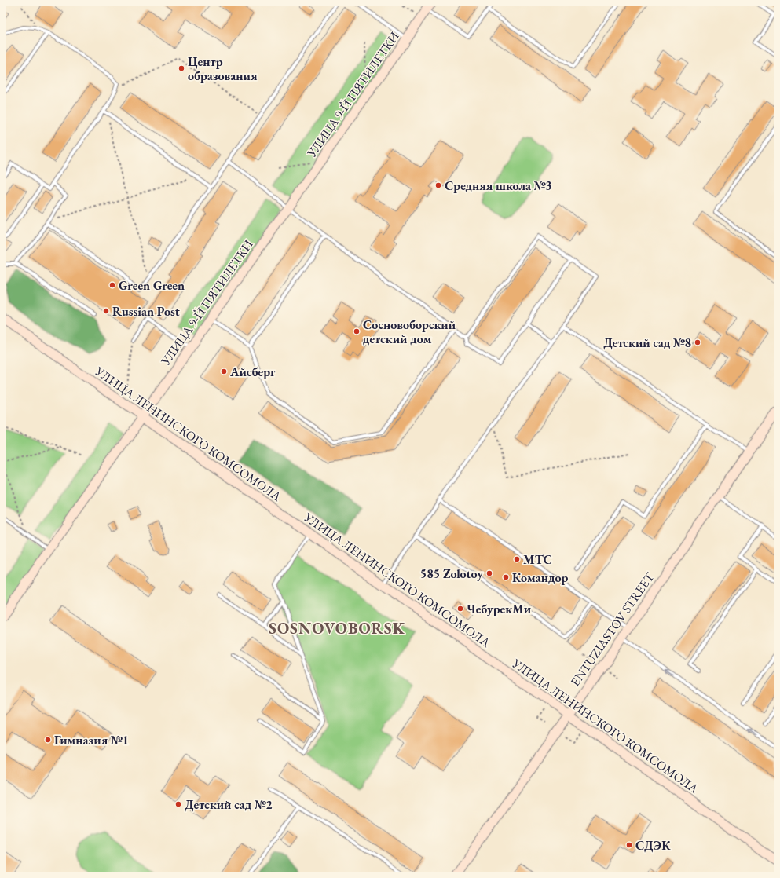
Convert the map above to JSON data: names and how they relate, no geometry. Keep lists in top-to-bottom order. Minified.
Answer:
{"streets":{"street":["УЛИЦА 9-Й ПЯТИЛЕТКИ","УЛИЦА ЛЕНИНСКОГО КОМСОМОЛА","ENTUZIASTOV STREET"]},"crossings":[["УЛИЦА 9-Й ПЯТИЛЕТКИ","УЛИЦА ЛЕНИНСКОГО КОМСОМОЛА"],["УЛИЦА ЛЕНИНСКОГО КОМСОМОЛА","ENTUZIASTOV STREET"]],"districts":["SOSNOVOBORSK"],"places":["Центр образования","Средняя школа №3","Green Green","Russian Post","Сосновоборский детский дом","Детский сад №8","Айсберг","МТС","585 Zolotoy","Командор","ЧебурекМи","Гимназия №1","Детский сад №2","СДЭК"]}
